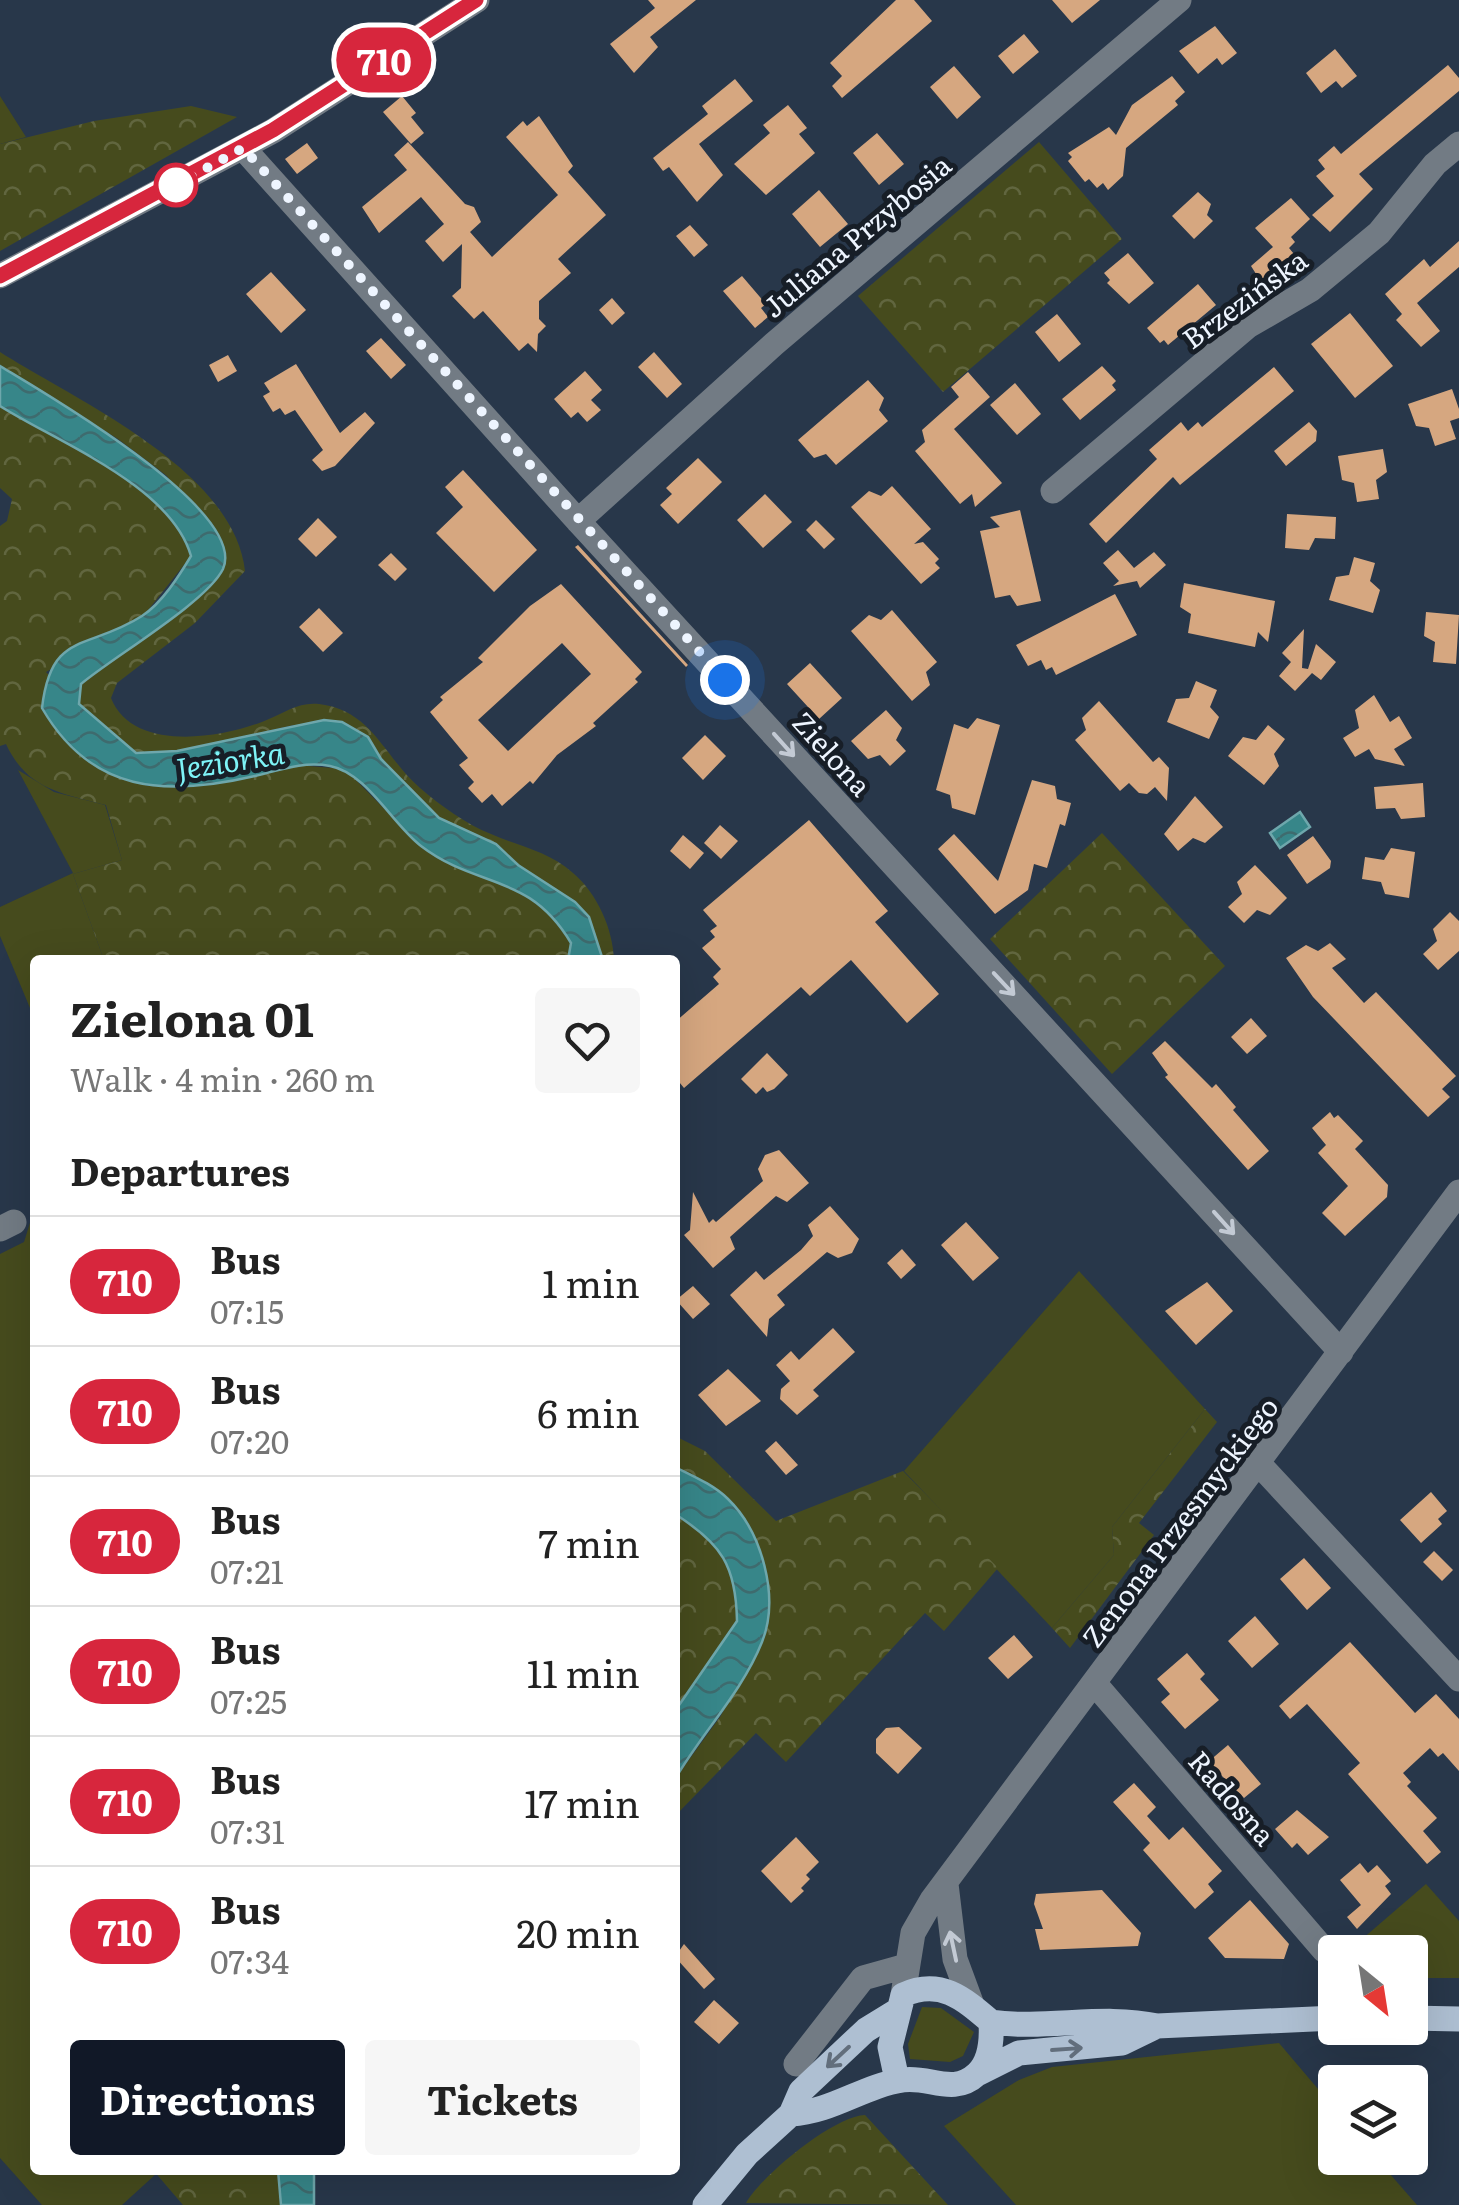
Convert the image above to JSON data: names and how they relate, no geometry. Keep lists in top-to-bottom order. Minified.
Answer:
{"streets":{"street":["Juliana Przybosia","Brzezińska","Zielona","Zenona Przesmyckiego","Radosna"]},"crossings":[["Juliana Przybosia","Zielona"],["Zielona","Zenona Przesmyckiego"],["Zenona Przesmyckiego","Radosna"]],"one_way":["Zielona"],"water":["Jeziorka"],"lines":["bus line 710"],"north":"bottom right","page":{"on_map":"710","heading":[["Zielona 01","Walk · 4 min · 260 m"],"Departures"],"list":[{"mark":"710","name":"Bus","note":"07:15","value":"1 min"},{"mark":"710","name":"Bus","note":"07:20","value":"6 min"},{"mark":"710","name":"Bus","note":"07:21","value":"7 min"},{"mark":"710","name":"Bus","note":"07:25","value":"11 min"},{"mark":"710","name":"Bus","note":"07:31","value":"17 min"},{"mark":"710","name":"Bus","note":"07:34","value":"20 min"}],"buttons":["Directions","Tickets"]}}
